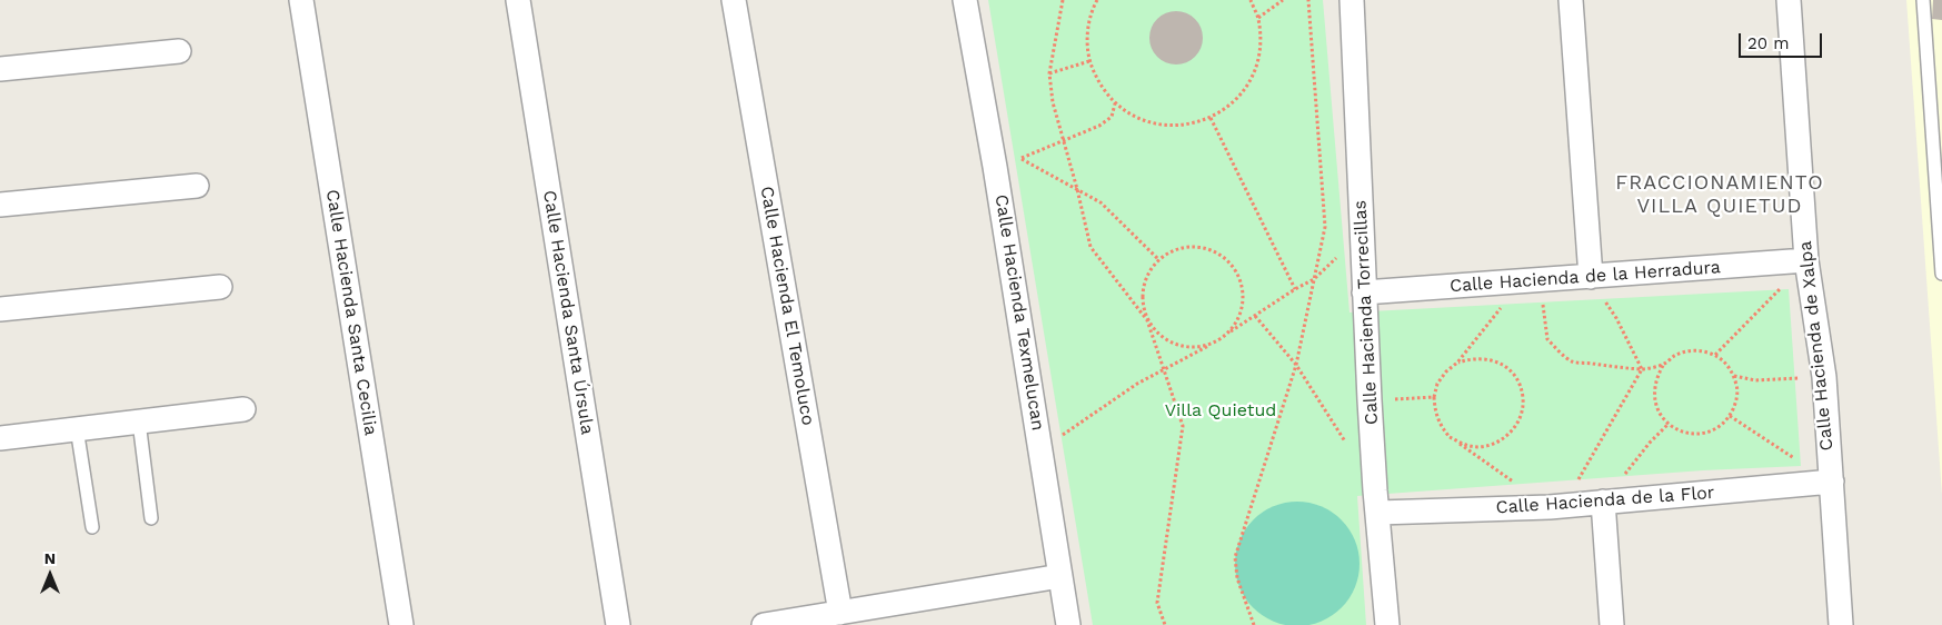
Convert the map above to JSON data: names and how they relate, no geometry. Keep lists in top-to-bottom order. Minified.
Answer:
{"streets":{"street":["Calle Hacienda de la Herradura","Calle Hacienda El Temoluco","Calle Hacienda Santa Cecilia","Calle Hacienda Santa Úrsula","Calle Hacienda Texmelucan","Calle Hacienda Torrecillas","Calle Hacienda de Xalpa","Calle Hacienda de la Flor"]},"crossings":[["Calle Hacienda de la Herradura","Calle Hacienda Torrecillas"],["Calle Hacienda de la Herradura","Calle Hacienda de Xalpa"],["Calle Hacienda Torrecillas","Calle Hacienda de la Flor"],["Calle Hacienda de Xalpa","Calle Hacienda de la Flor"]],"districts":["FRACCIONAMIENTO VILLA QUIETUD"],"parks":["Villa Quietud"],"scale_bar":"20 m","north":"top"}
